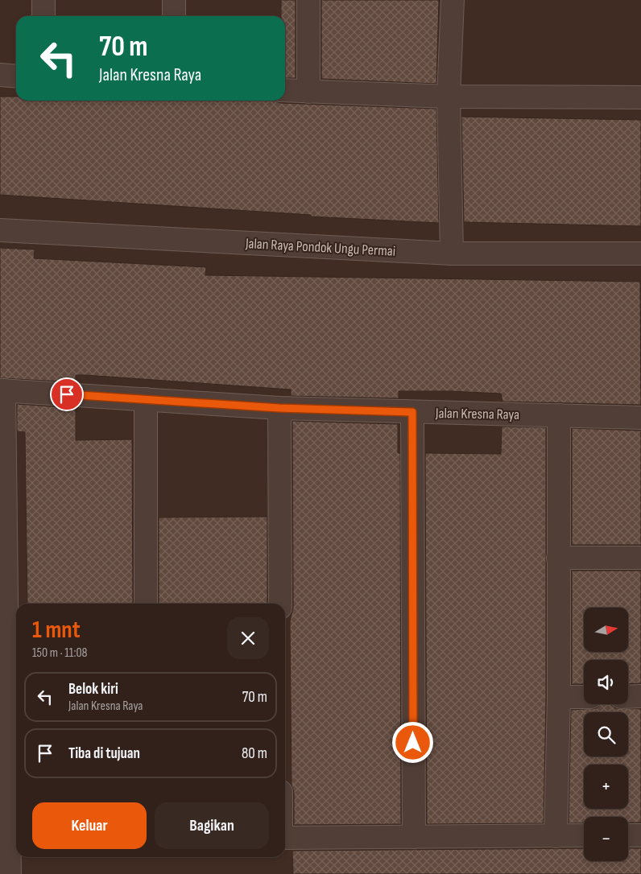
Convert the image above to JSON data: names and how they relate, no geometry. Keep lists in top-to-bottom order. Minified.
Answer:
{"streets":{"street":["Jalan Raya Pondok Ungu Permai","Jalan Kresna Raya"]},"north":"right","page":{"turn":["70 m","Jalan Kresna Raya"],"heading":["1 mnt","150 m · 11:08"],"map_buttons":["+","−"],"list":[{"name":"Belok kiri","note":"Jalan Kresna Raya","value":"70 m"},{"name":"Tiba di tujuan","value":"80 m"}],"buttons":["Keluar","Bagikan"]}}
